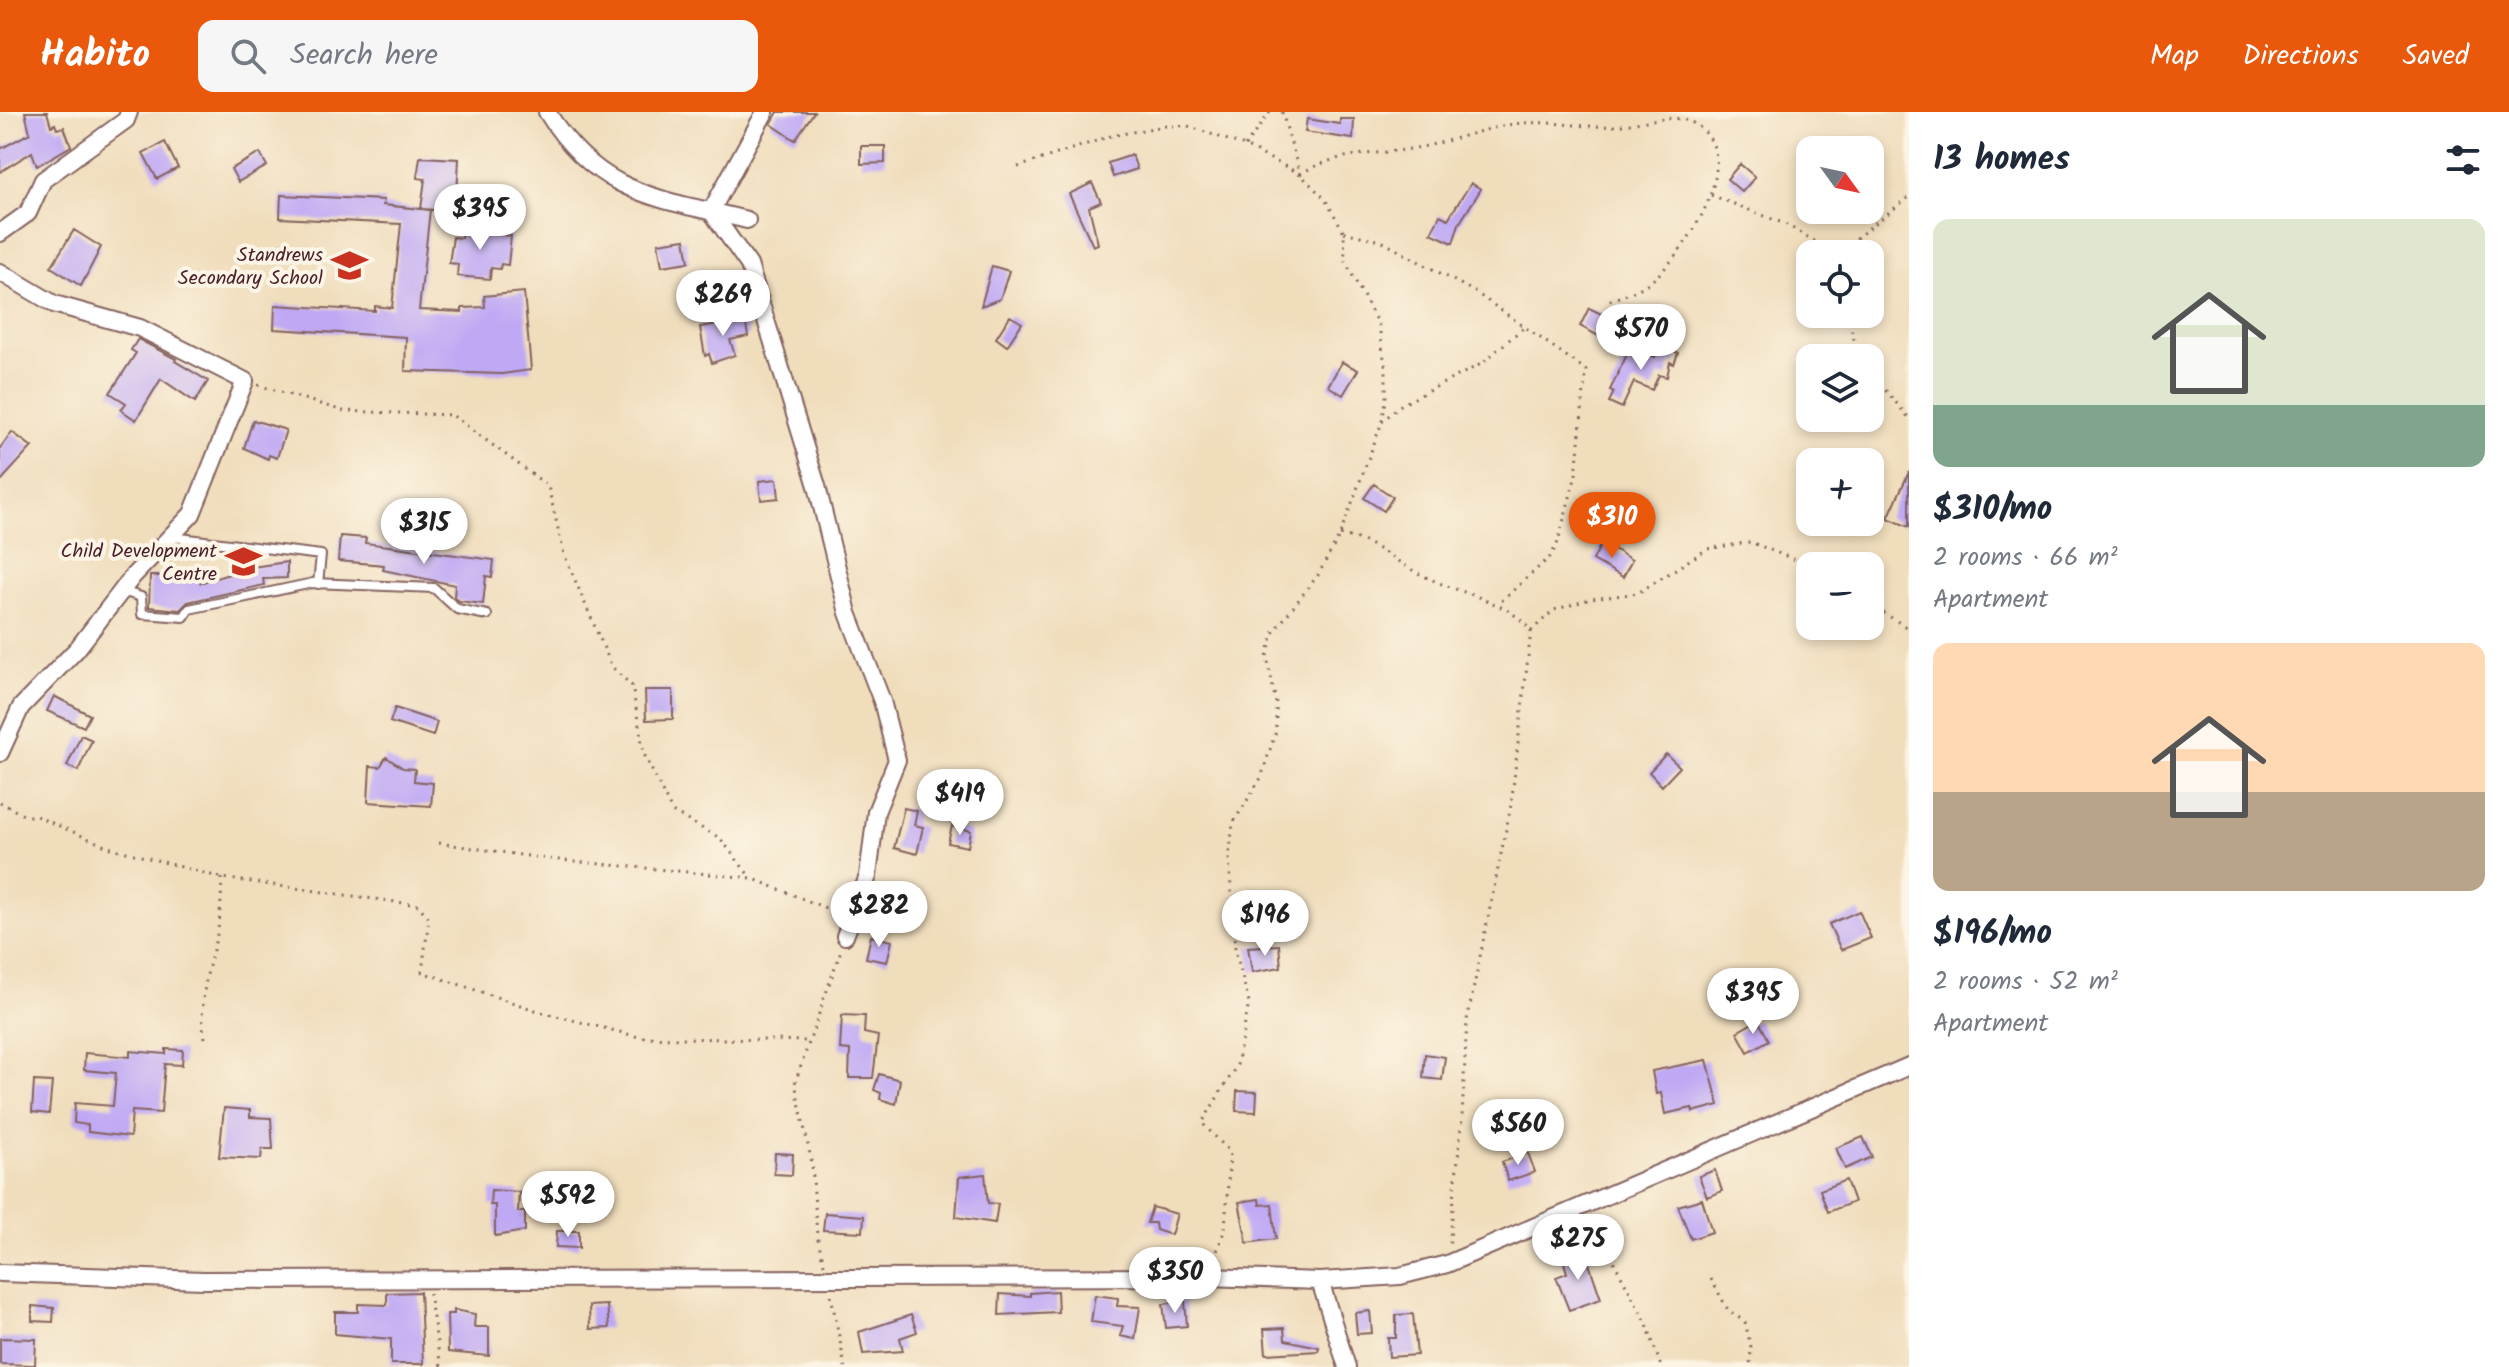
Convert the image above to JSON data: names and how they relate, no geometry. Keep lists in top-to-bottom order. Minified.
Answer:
{"places":{"school or university":["Standrews Secondary School","Child Development Centre"]},"north":"bottom right","page":{"header":"Habito","search":"Search here","nav":["Map","Directions","Saved"],"heading":"13 homes","map_buttons":["+","−"],"price":["$395","$269","$570","$310","$315","$419","$282","$196","$395","$560","$592","$275","$350"],"list":[{"name":"$310/mo","note":"2 rooms · 66 m² · Apartment"},{"name":"$196/mo","note":"2 rooms · 52 m² · Apartment"}]}}
